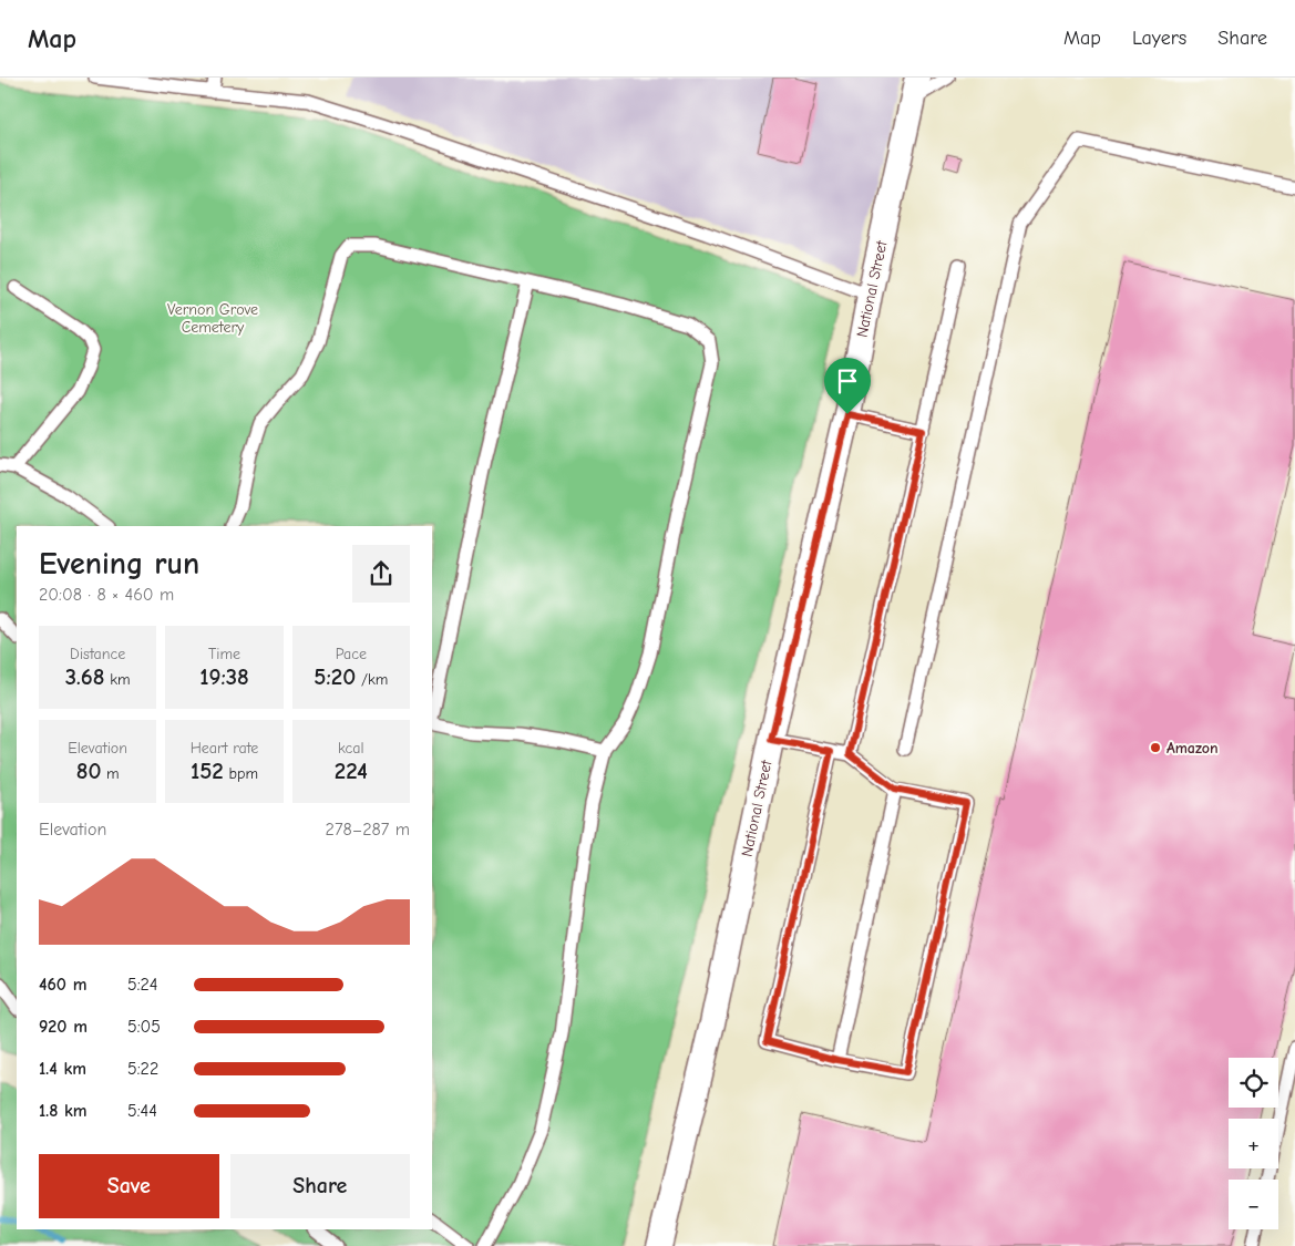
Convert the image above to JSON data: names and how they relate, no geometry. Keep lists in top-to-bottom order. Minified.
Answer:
{"streets":{"street":["National Street"]},"parks":["Vernon Grove Cemetery"],"places":["Amazon"],"page":{"header":"Map","nav":["Map","Layers","Share"],"heading":["Evening run","20:08 · 8 × 460 m"],"stats":[["Distance","3.68 km"],["Time","19:38"],["Pace","5:20 /km"],["Elevation","80 m"],["Heart rate","152 bpm"],["kcal","224"]],"chart":["Elevation","278–287 m"],"list":[{"name":"460 m","note":"5:24"},{"name":"920 m","note":"5:05"},{"name":"1.4 km","note":"5:22"},{"name":"1.8 km","note":"5:44"}],"map_buttons":["+","−"],"buttons":["Save","Share"]}}
